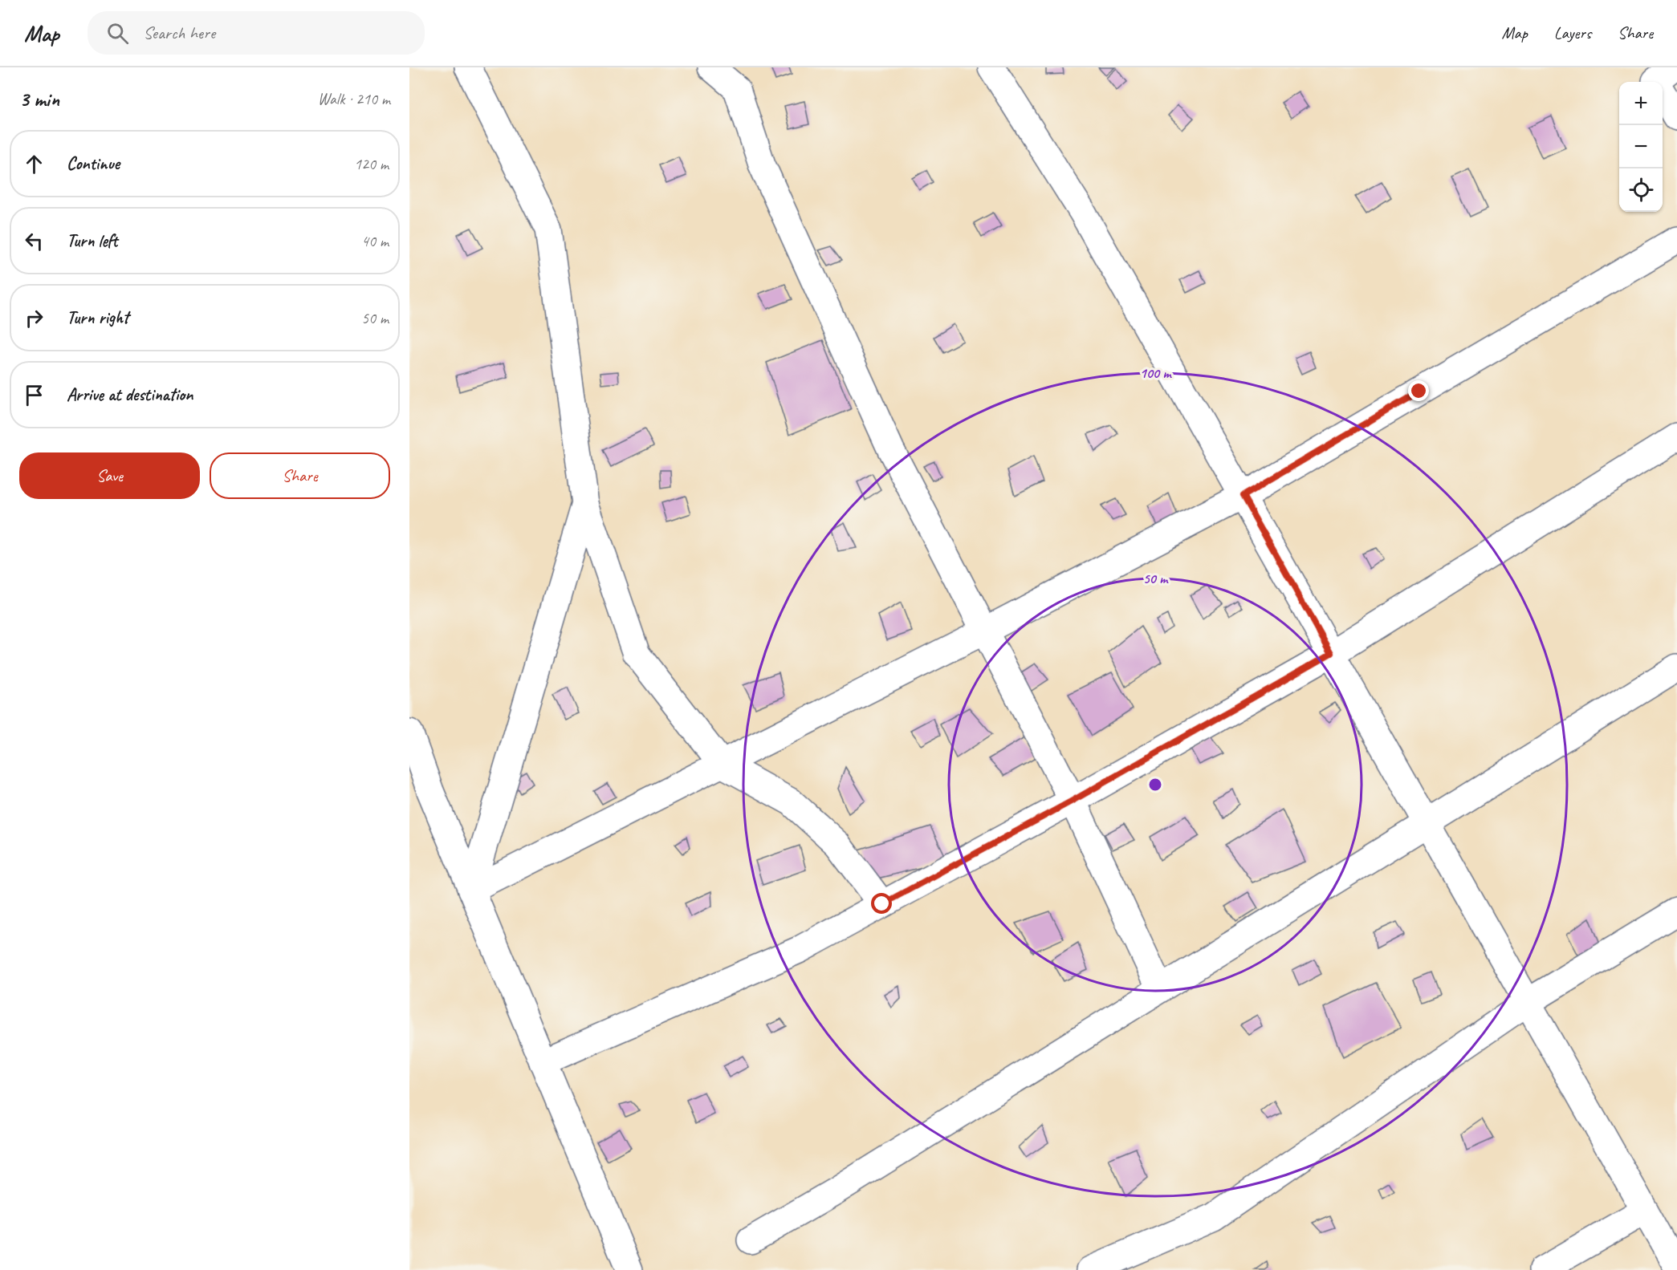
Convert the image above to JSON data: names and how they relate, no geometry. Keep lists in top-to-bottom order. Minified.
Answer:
{"page":{"header":"Map","search":"Search here","nav":["Map","Layers","Share"],"heading":["3 min","Walk · 210 m"],"map_buttons":["+","−"],"list":[["Continue","120 m"],["Turn left","40 m"],["Turn right","50 m"],"Arrive at destination"],"buttons":["Save","Share"]},"rings":["100 m","50 m"]}
